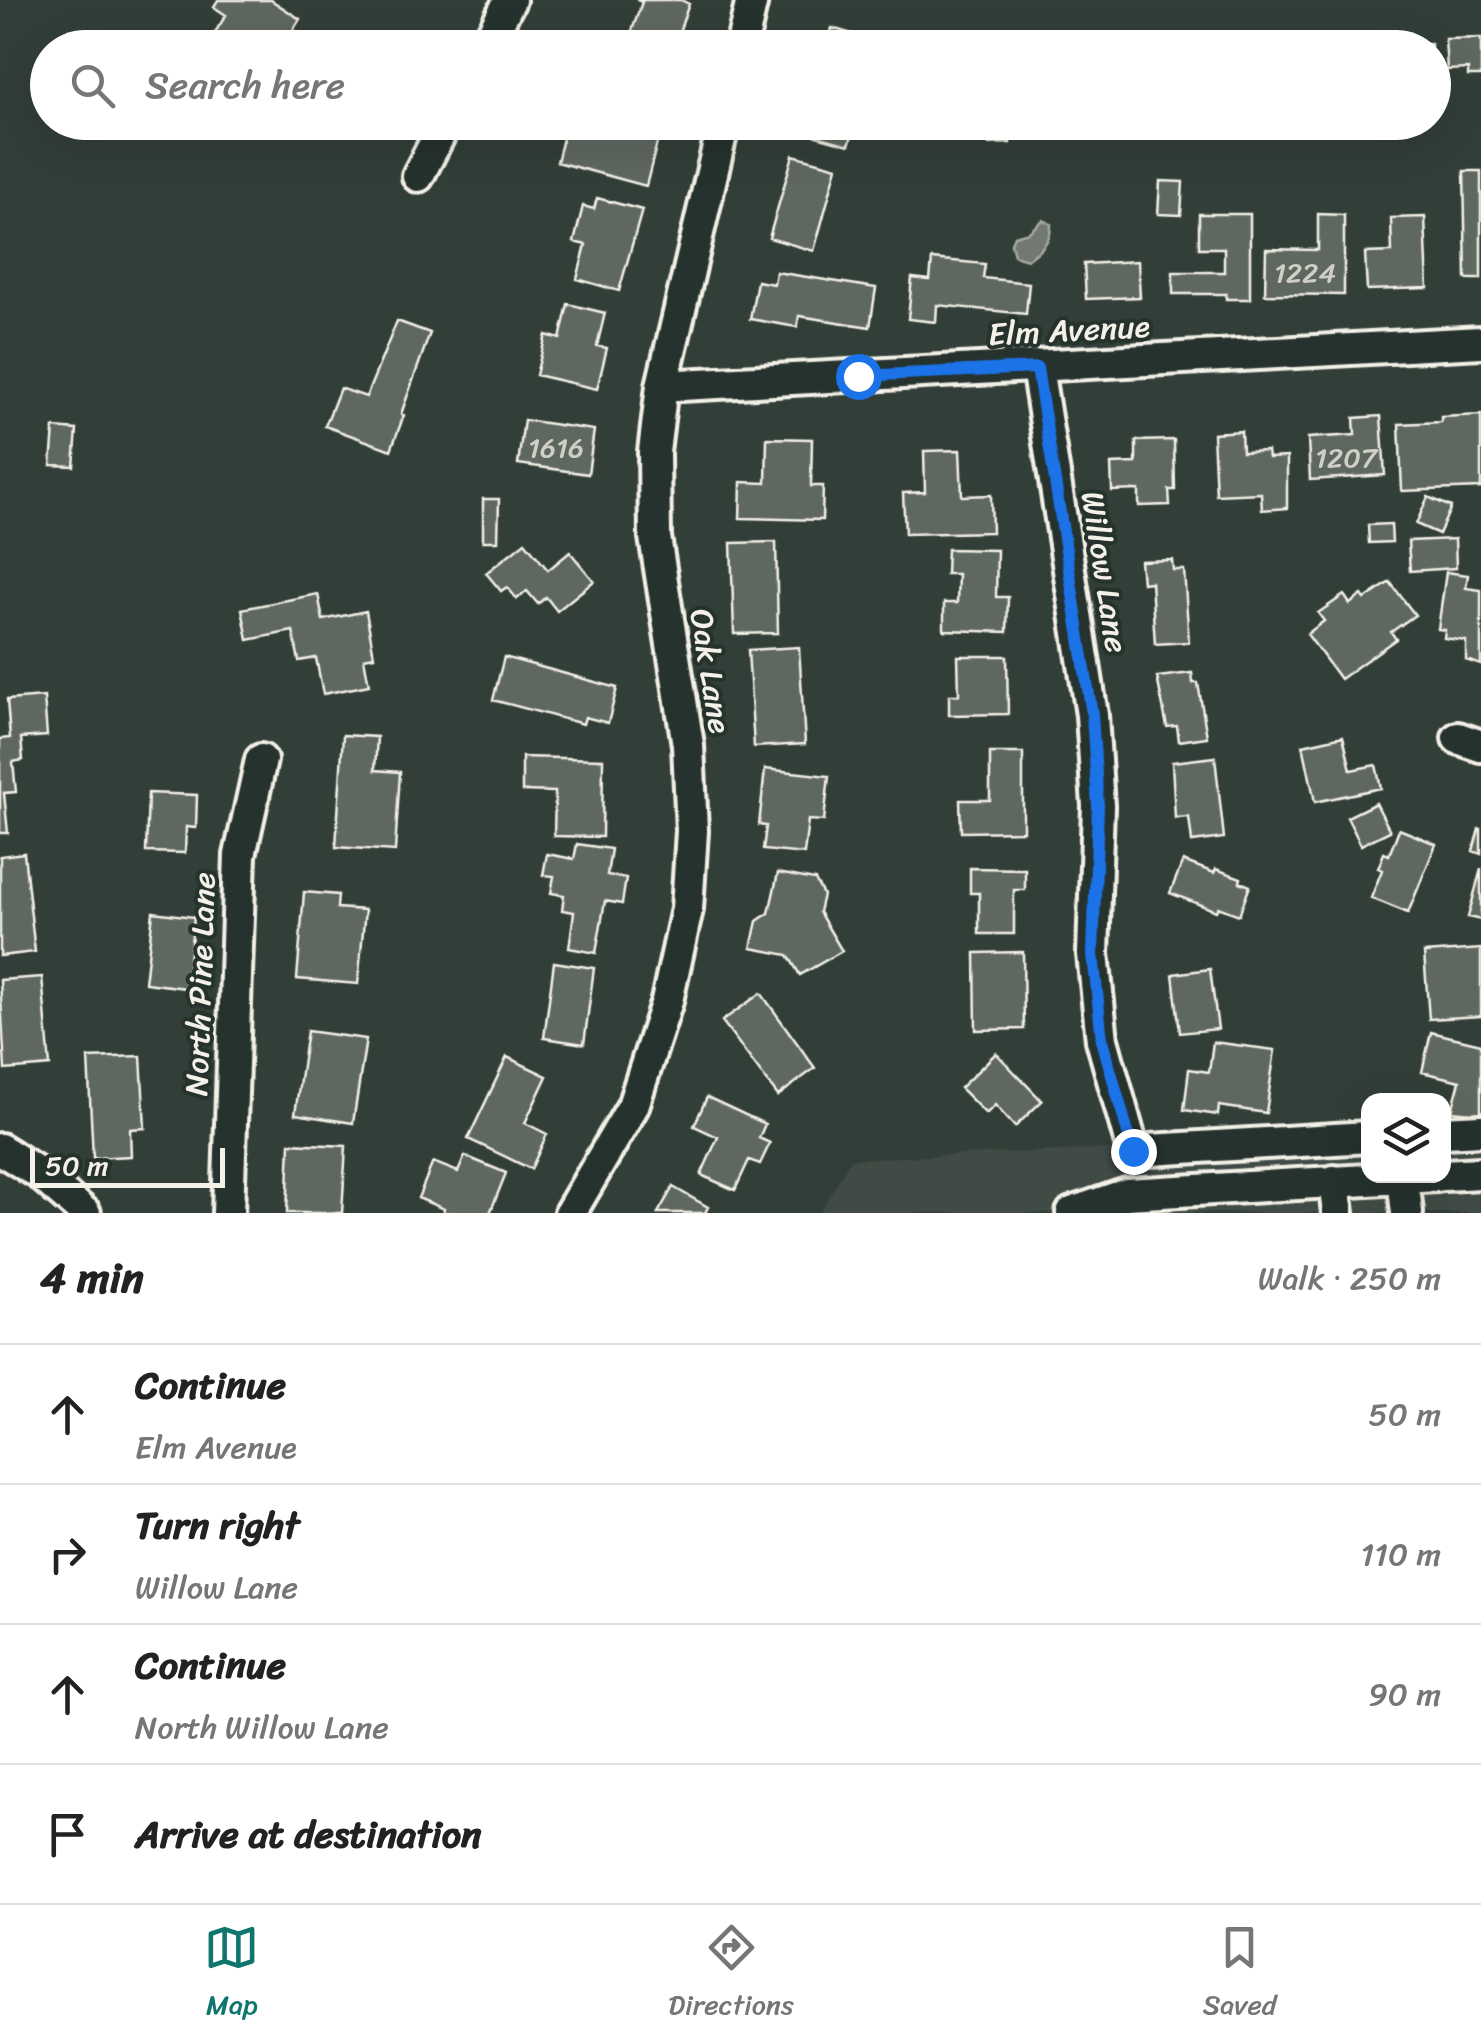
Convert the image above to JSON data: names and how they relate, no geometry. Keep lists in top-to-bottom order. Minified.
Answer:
{"streets":{"street":["Elm Avenue","Willow Lane","Oak Lane","North Pine Lane"]},"crossings":[["Elm Avenue","Willow Lane"],["Elm Avenue","Oak Lane"]],"house_numbers":["1224","1616","1207"],"scale_bar":"50 m","page":{"search":"Search here","scale":"50 m","heading":["4 min","Walk · 250 m"],"list":[["Continue","Elm Avenue","50 m"],["Turn right","Willow Lane","110 m"],["Continue","North Willow Lane","90 m"],"Arrive at destination"],"nav":["Map","Directions","Saved"]}}
